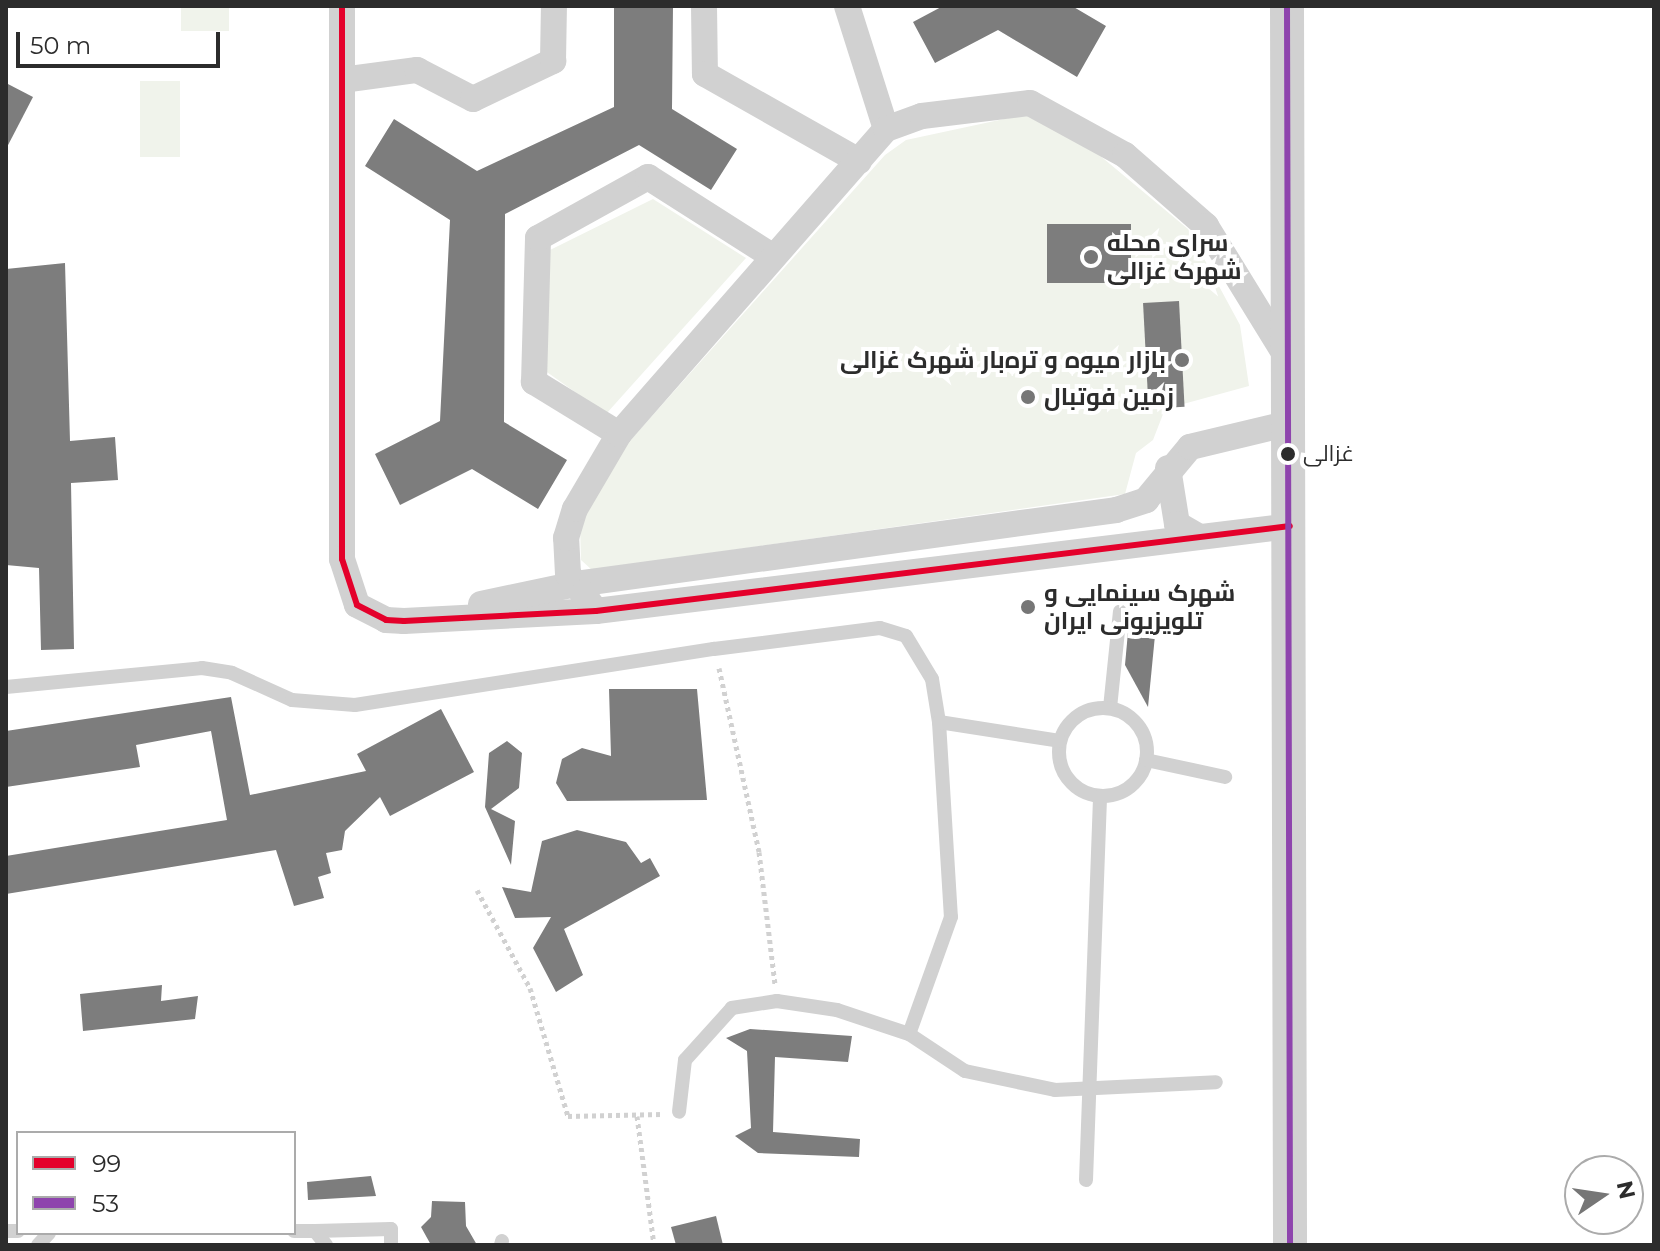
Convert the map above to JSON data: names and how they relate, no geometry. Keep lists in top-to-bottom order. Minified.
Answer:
{"places":["سرای محله شهرک غزالی","بازار میوه و تره‌بار شهرک غزالی","زمین فوتبال","غزالی","شهرک سینمایی و تلویزیونی ایران"],"lines":["transit line 99","transit line 53"],"legend":["99","53"],"scale_bar":"50 m","north":"right"}
